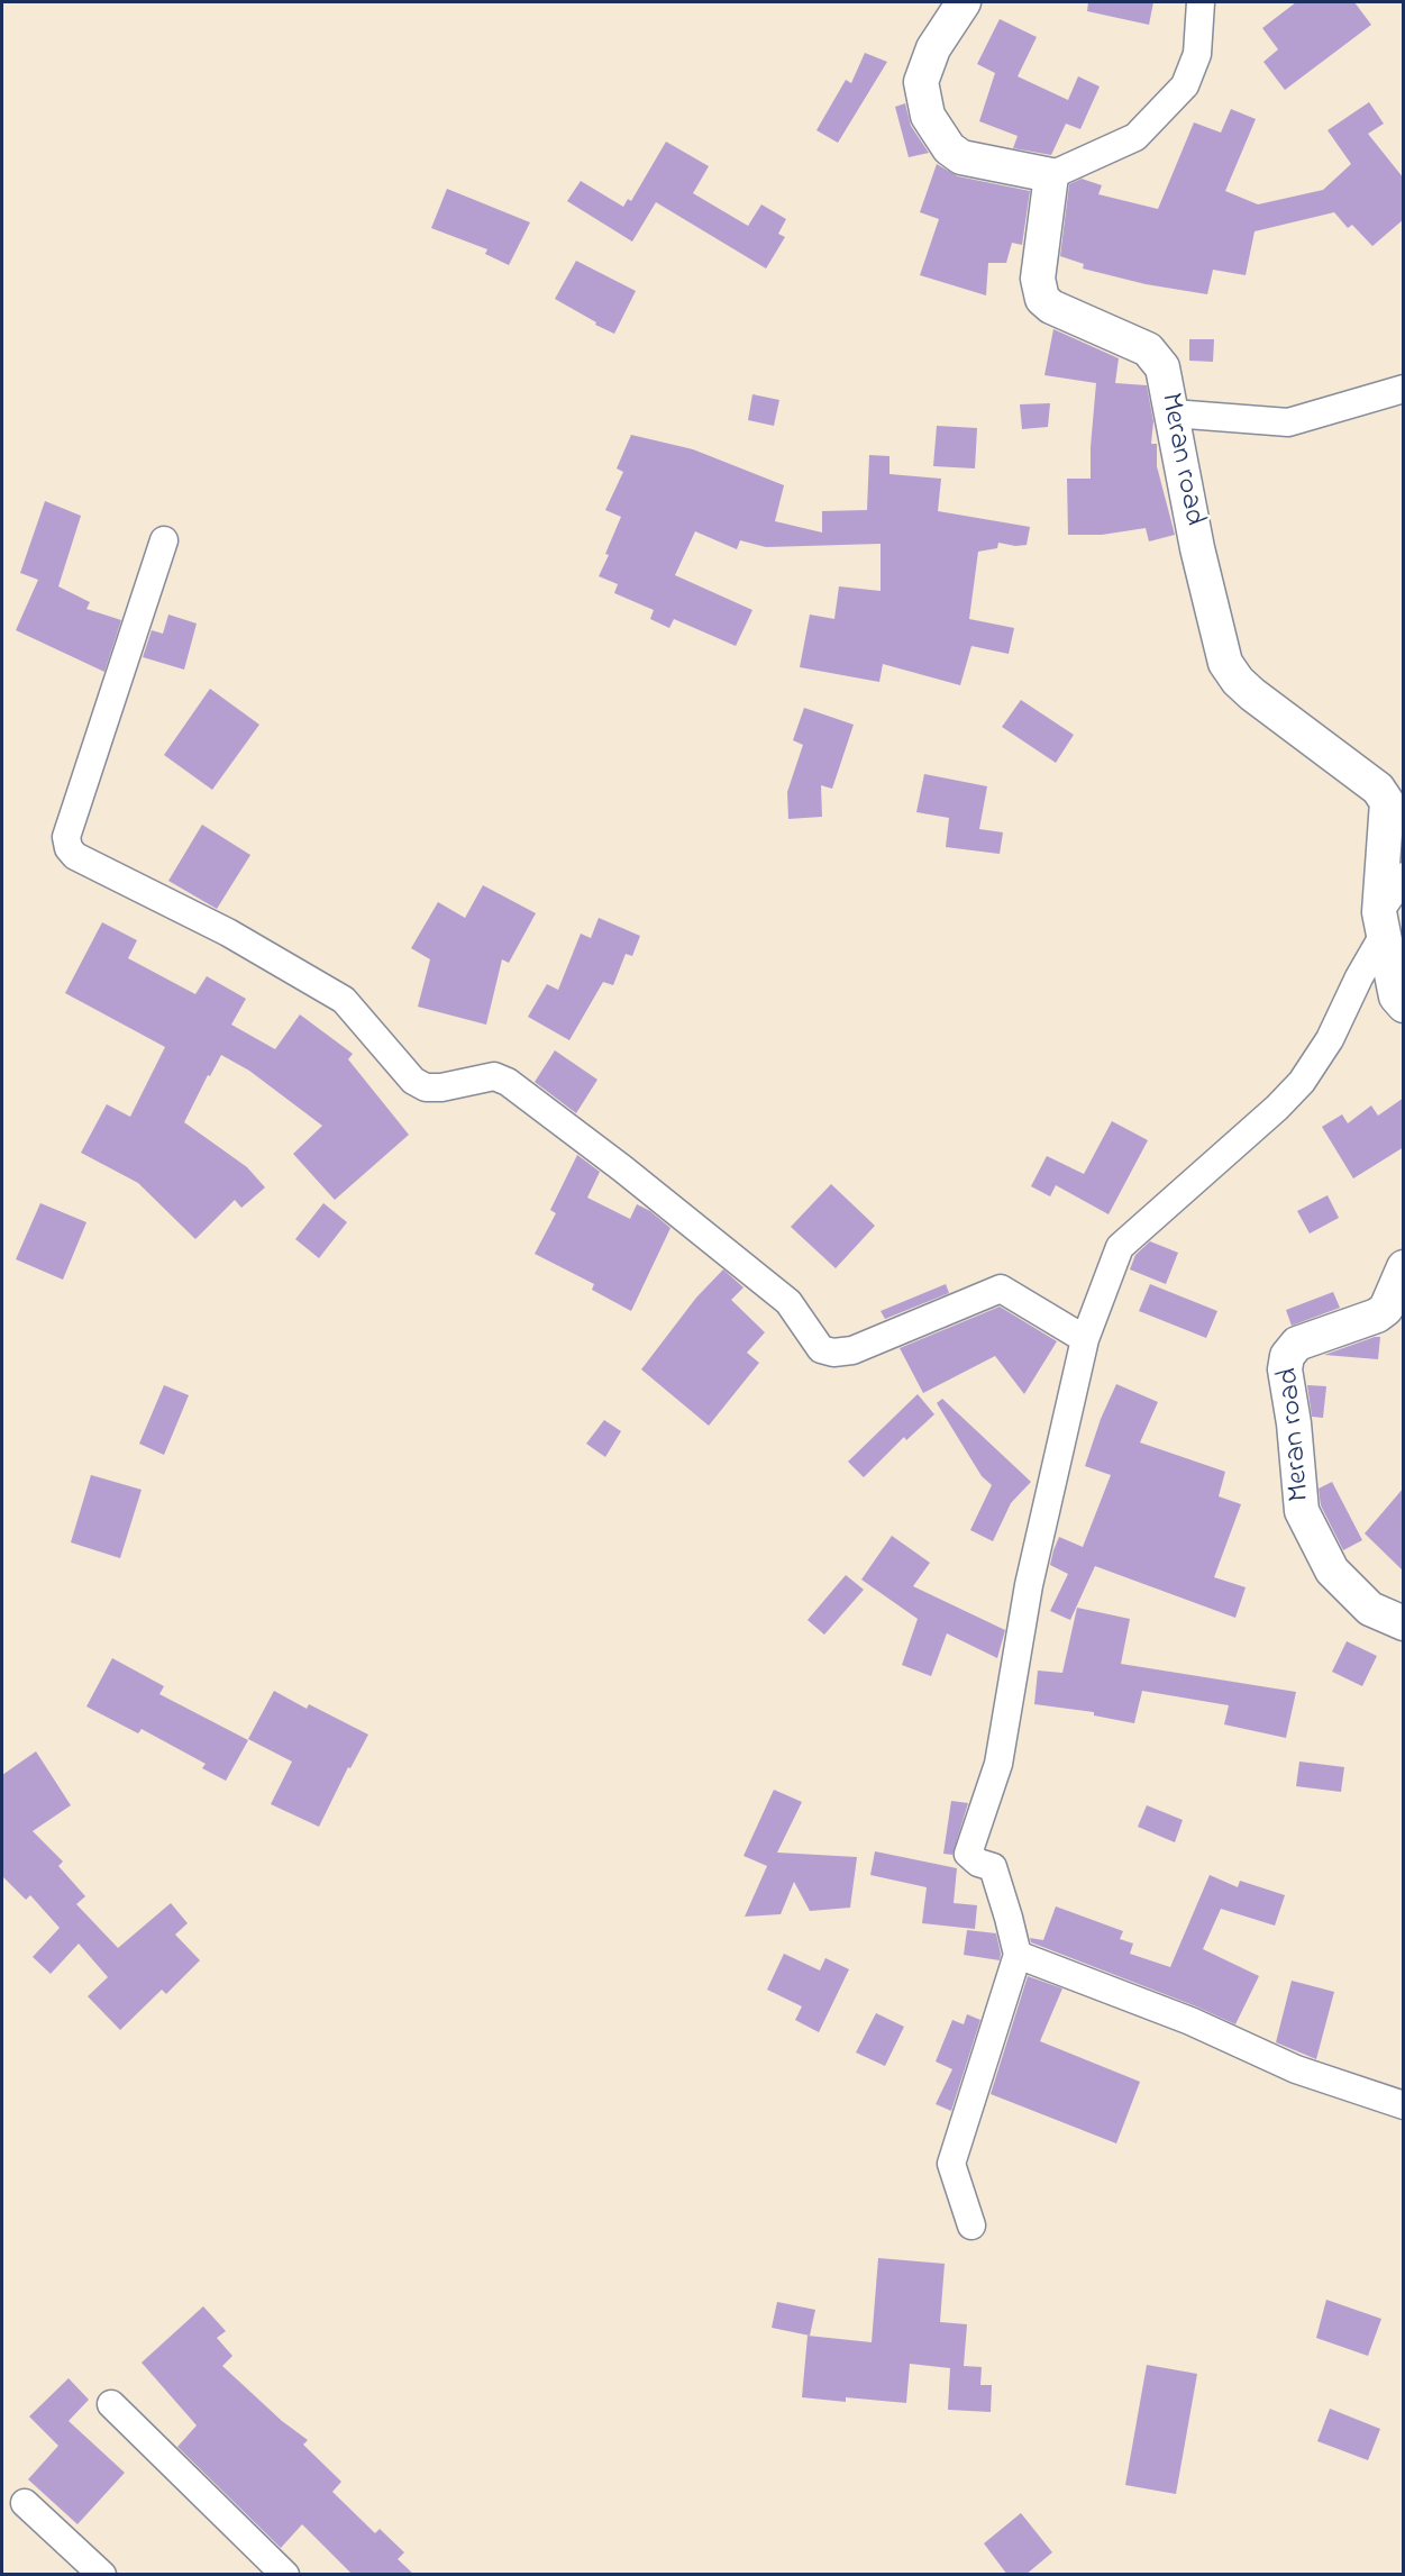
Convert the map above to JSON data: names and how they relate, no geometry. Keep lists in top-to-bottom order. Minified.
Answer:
{"streets":{"street":["Meran road"]}}
